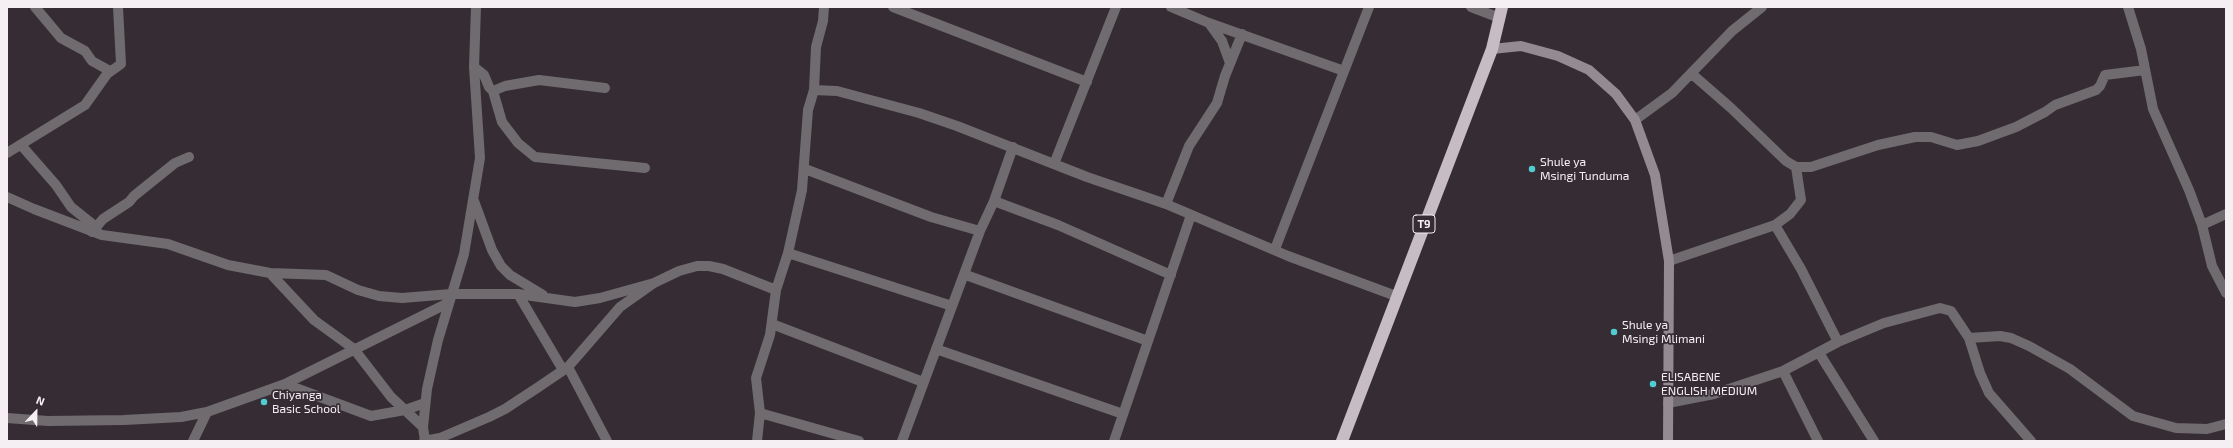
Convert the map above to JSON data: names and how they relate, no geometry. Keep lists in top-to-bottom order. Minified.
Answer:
{"streets":{"highway":["T9"]},"places":["Shule ya Msingi Tunduma","Shule ya Msingi Mlimani","ELISABENE ENGLISH MEDIUM","Chiyanga Basic School"],"north":"top"}
